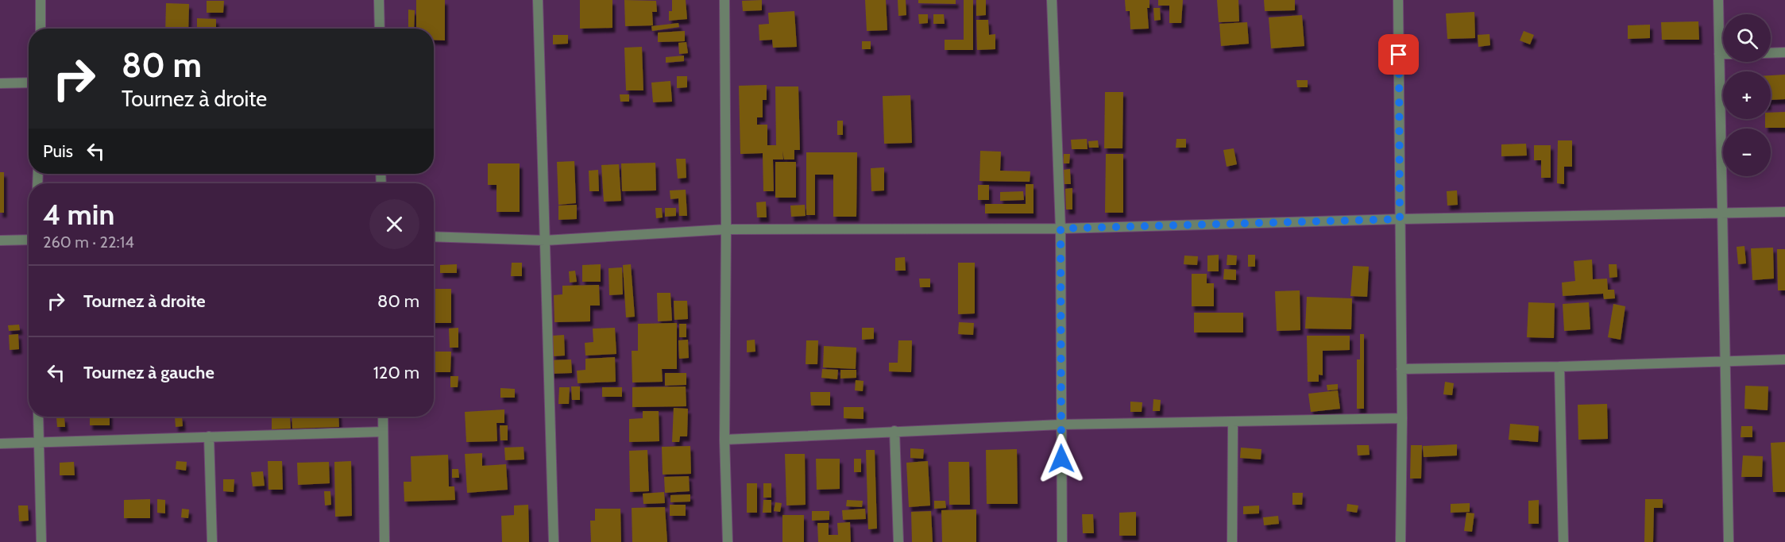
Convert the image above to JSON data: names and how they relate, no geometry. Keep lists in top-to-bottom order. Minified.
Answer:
{"page":{"map_buttons":["+","−"],"turn":["80 m","Tournez à droite"],"then":"Puis","heading":["4 min","260 m · 22:14"],"list":[{"name":"Tournez à droite","value":"80 m"},{"name":"Tournez à gauche","value":"120 m"}]}}
